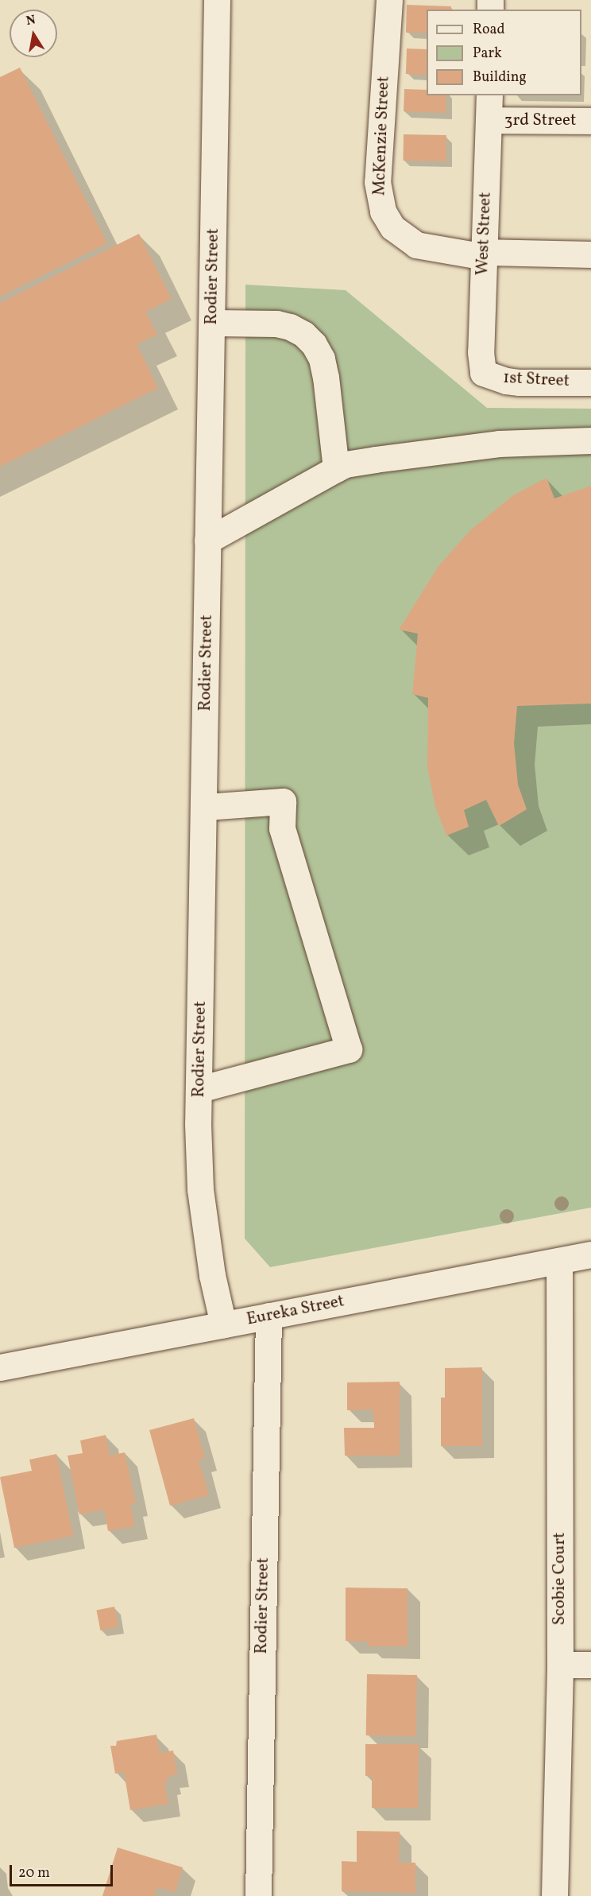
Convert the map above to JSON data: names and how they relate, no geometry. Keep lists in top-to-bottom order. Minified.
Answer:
{"streets":{"street":["3rd Street","McKenzie Street","West Street","Rodier Street","1st Street","Eureka Street","Scobie Court"]},"crossings":[["3rd Street","West Street"],["McKenzie Street","West Street"],["West Street","1st Street"],["Rodier Street","Eureka Street"],["Eureka Street","Scobie Court"]],"legend":["Road","Park","Building"],"scale_bar":"20 m","north":"top"}
